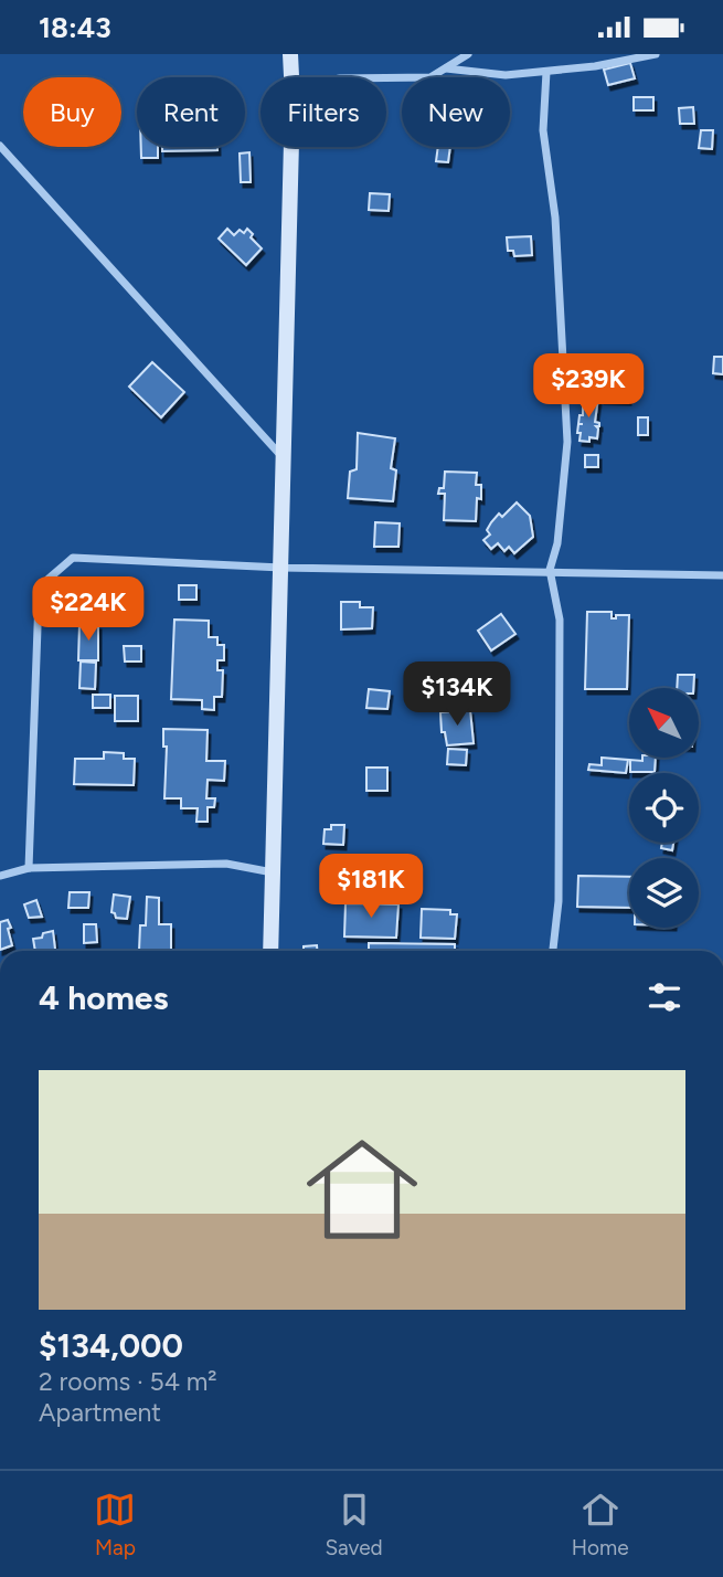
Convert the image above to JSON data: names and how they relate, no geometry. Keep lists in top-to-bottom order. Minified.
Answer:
{"north":"top left","page":{"status":"18:43","chip":["Buy","Rent","Filters","New"],"price":["$239K","$224K","$134K","$181K"],"heading":"4 homes","list":[{"name":"$134,000","note":"2 rooms · 54 m² · Apartment"}],"tabs":["Map","Saved","Home"]}}
